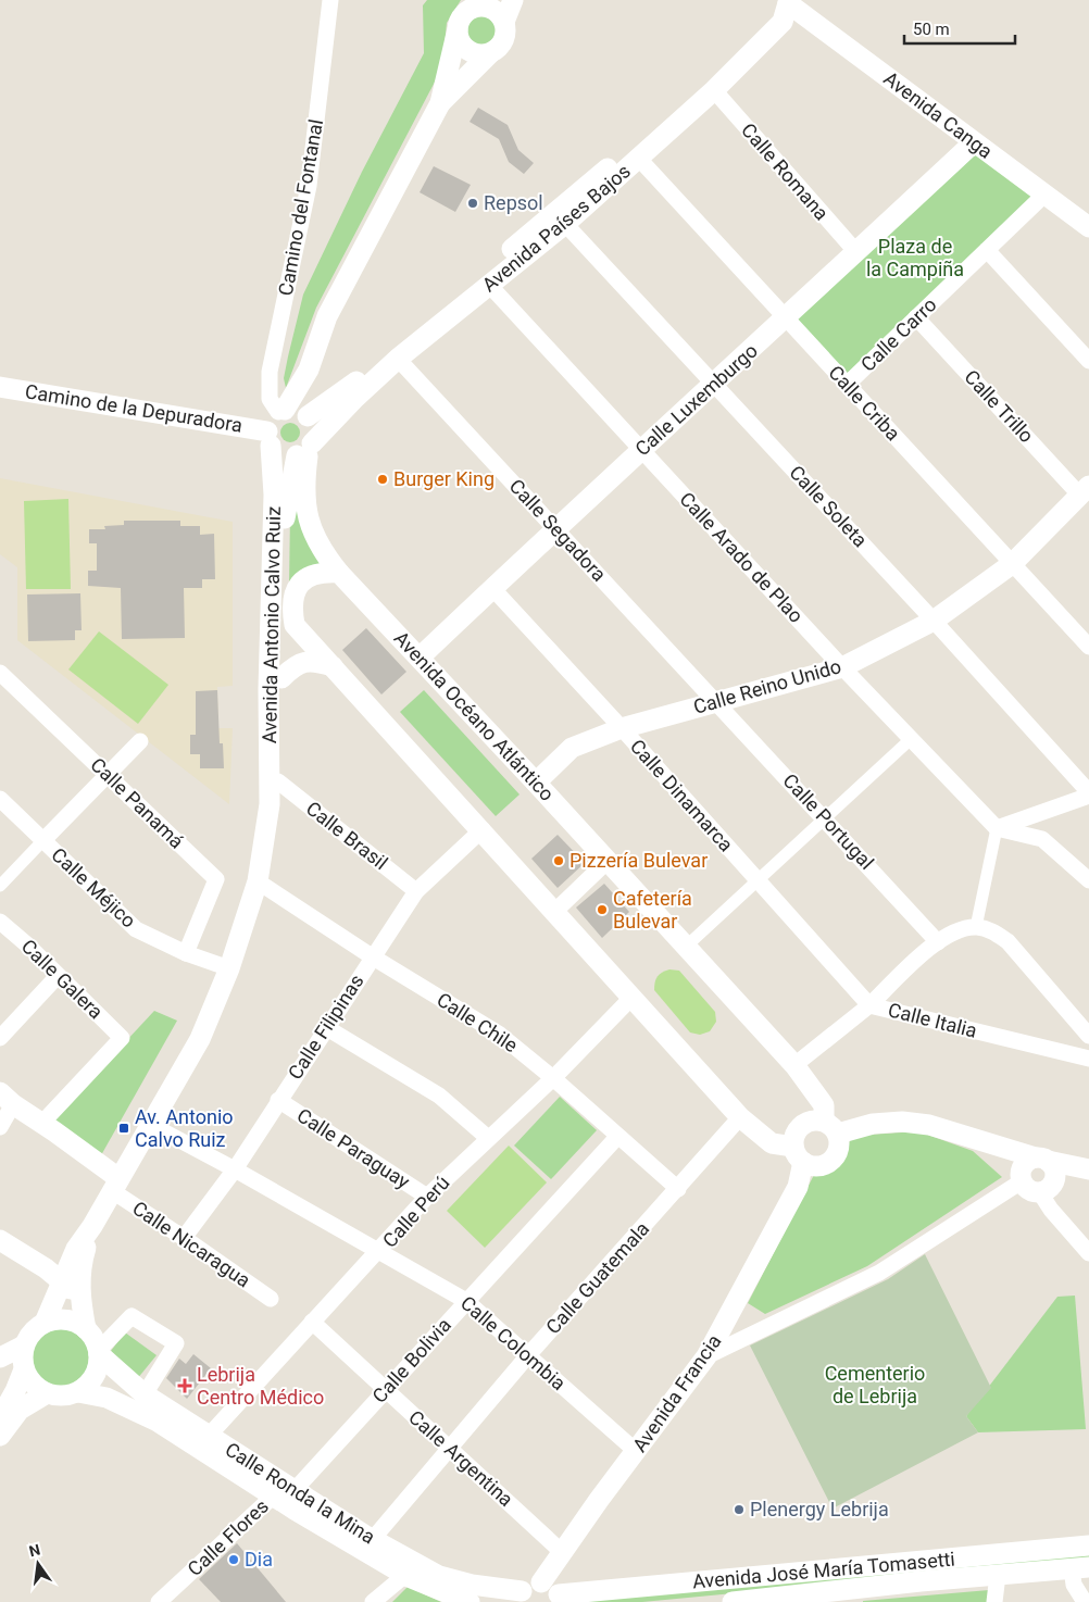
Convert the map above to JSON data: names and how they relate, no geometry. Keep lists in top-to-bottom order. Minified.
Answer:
{"streets":{"street":["Avenida Canga","Calle Romana","Camino del Fontanal","Avenida Países Bajos","Calle Carro","Calle Luxemburgo","Calle Criba","Calle Trillo","Camino de la Depuradora","Calle Soleta","Calle Segadora","Calle Arado de Plao","Avenida Antonio Calvo Ruiz","Calle Reino Unido","Avenida Océano Atlántico","Calle Dinamarca","Calle Panamá","Calle Portugal","Calle Brasil","Calle Méjico","Calle Galera","Calle Italia","Calle Chile","Calle Filipinas","Calle Paraguay","Calle Perú","Calle Nicaragua","Calle Guatemala","Calle Colombia","Calle Bolivia","Avenida Francia","Calle Argentina","Calle Ronda la Mina","Calle Flores","Avenida José María Tomasetti"]},"crossings":[["Avenida Canga","Avenida Países Bajos"],["Avenida Canga","Calle Carro"],["Avenida Canga","Calle Luxemburgo"],["Calle Romana","Avenida Países Bajos"],["Calle Romana","Calle Luxemburgo"],["Camino del Fontanal","Avenida Países Bajos"],["Camino del Fontanal","Camino de la Depuradora"],["Camino del Fontanal","Avenida Antonio Calvo Ruiz"],["Camino del Fontanal","Avenida Océano Atlántico"],["Avenida Países Bajos","Calle Criba"],["Avenida Países Bajos","Camino de la Depuradora"],["Avenida Países Bajos","Calle Soleta"],["Avenida Países Bajos","Calle Segadora"],["Avenida Países Bajos","Calle Arado de Plao"],["Avenida Países Bajos","Avenida Antonio Calvo Ruiz"],["Avenida Países Bajos","Avenida Océano Atlántico"],["Calle Carro","Calle Criba"],["Calle Carro","Calle Trillo"],["Calle Luxemburgo","Calle Criba"],["Calle Luxemburgo","Calle Soleta"],["Calle Luxemburgo","Calle Segadora"],["Calle Luxemburgo","Calle Arado de Plao"],["Calle Luxemburgo","Avenida Océano Atlántico"],["Calle Luxemburgo","Calle Dinamarca"],["Calle Criba","Calle Reino Unido"],["Calle Trillo","Calle Reino Unido"],["Camino de la Depuradora","Avenida Antonio Calvo Ruiz"],["Camino de la Depuradora","Avenida Océano Atlántico"],["Calle Soleta","Calle Reino Unido"],["Calle Segadora","Calle Reino Unido"],["Calle Segadora","Calle Portugal"],["Calle Arado de Plao","Calle Reino Unido"],["Avenida Antonio Calvo Ruiz","Avenida Océano Atlántico"],["Avenida Antonio Calvo Ruiz","Calle Brasil"],["Avenida Antonio Calvo Ruiz","Calle Méjico"],["Avenida Antonio Calvo Ruiz","Calle Chile"],["Avenida Antonio Calvo Ruiz","Calle Nicaragua"],["Avenida Antonio Calvo Ruiz","Calle Colombia"],["Avenida Antonio Calvo Ruiz","Calle Ronda la Mina"],["Calle Reino Unido","Avenida Océano Atlántico"],["Calle Reino Unido","Calle Dinamarca"],["Calle Reino Unido","Calle Portugal"],["Avenida Océano Atlántico","Calle Italia"],["Avenida Océano Atlántico","Avenida Francia"],["Calle Dinamarca","Calle Italia"],["Calle Panamá","Calle Méjico"],["Calle Brasil","Calle Filipinas"],["Calle Chile","Calle Filipinas"],["Calle Chile","Calle Perú"],["Calle Chile","Calle Guatemala"],["Calle Chile","Calle Bolivia"],["Calle Filipinas","Calle Paraguay"],["Calle Filipinas","Calle Nicaragua"],["Calle Filipinas","Calle Colombia"],["Calle Paraguay","Calle Perú"],["Calle Perú","Calle Colombia"],["Calle Perú","Calle Argentina"],["Calle Perú","Calle Ronda la Mina"],["Calle Guatemala","Calle Colombia"],["Calle Guatemala","Calle Argentina"],["Calle Guatemala","Calle Ronda la Mina"],["Calle Colombia","Calle Bolivia"],["Calle Colombia","Avenida Francia"],["Calle Bolivia","Calle Argentina"],["Calle Bolivia","Calle Ronda la Mina"],["Avenida Francia","Calle Argentina"],["Calle Ronda la Mina","Calle Flores"]],"parks":["Plaza de la Campiña","Cementerio de Lebrija"],"places":{"other":["Repsol","Burger King","Pizzería Bulevar","Cafetería Bulevar","Plenergy Lebrija","Dia"],"transit":["Av. Antonio Calvo Ruiz"],"health":["Lebrija Centro Médico"]},"scale_bar":"50 m","north":"top"}
